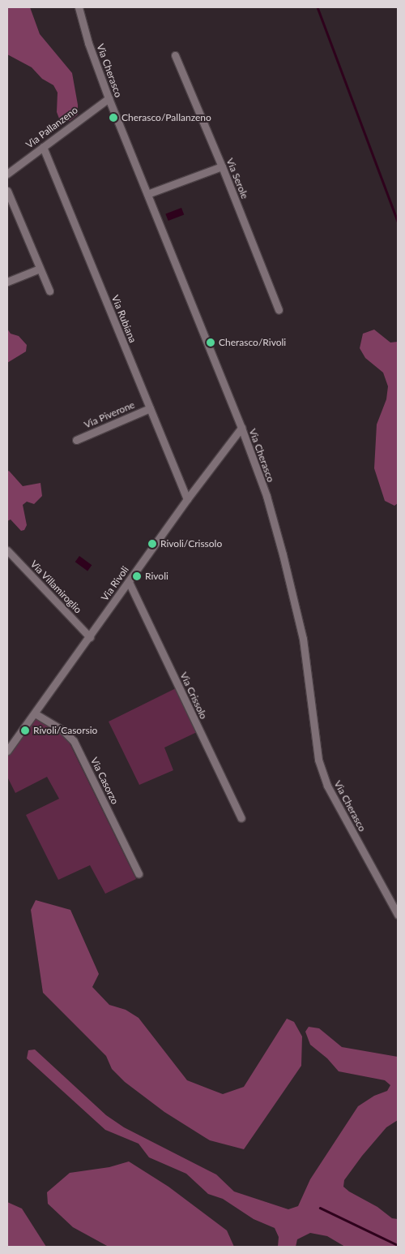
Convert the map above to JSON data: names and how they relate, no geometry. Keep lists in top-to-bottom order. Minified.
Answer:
{"streets":{"street":["Via Cherasco","Via Pallanzeno","Via Serole","Via Rubiana","Via Piverone","Via Rivoli","Via Villamiroglio","Via Crissolo","Via Casorzo"]},"crossings":[["Via Cherasco","Via Pallanzeno"],["Via Cherasco","Via Rivoli"],["Via Pallanzeno","Via Rubiana"],["Via Rubiana","Via Piverone"],["Via Rubiana","Via Rivoli"],["Via Rivoli","Via Villamiroglio"],["Via Rivoli","Via Crissolo"],["Via Rivoli","Via Casorzo"]],"places":["Cherasco/Pallanzeno","Cherasco/Rivoli","Rivoli/Crissolo","Rivoli","Rivoli/Casorsio"]}
